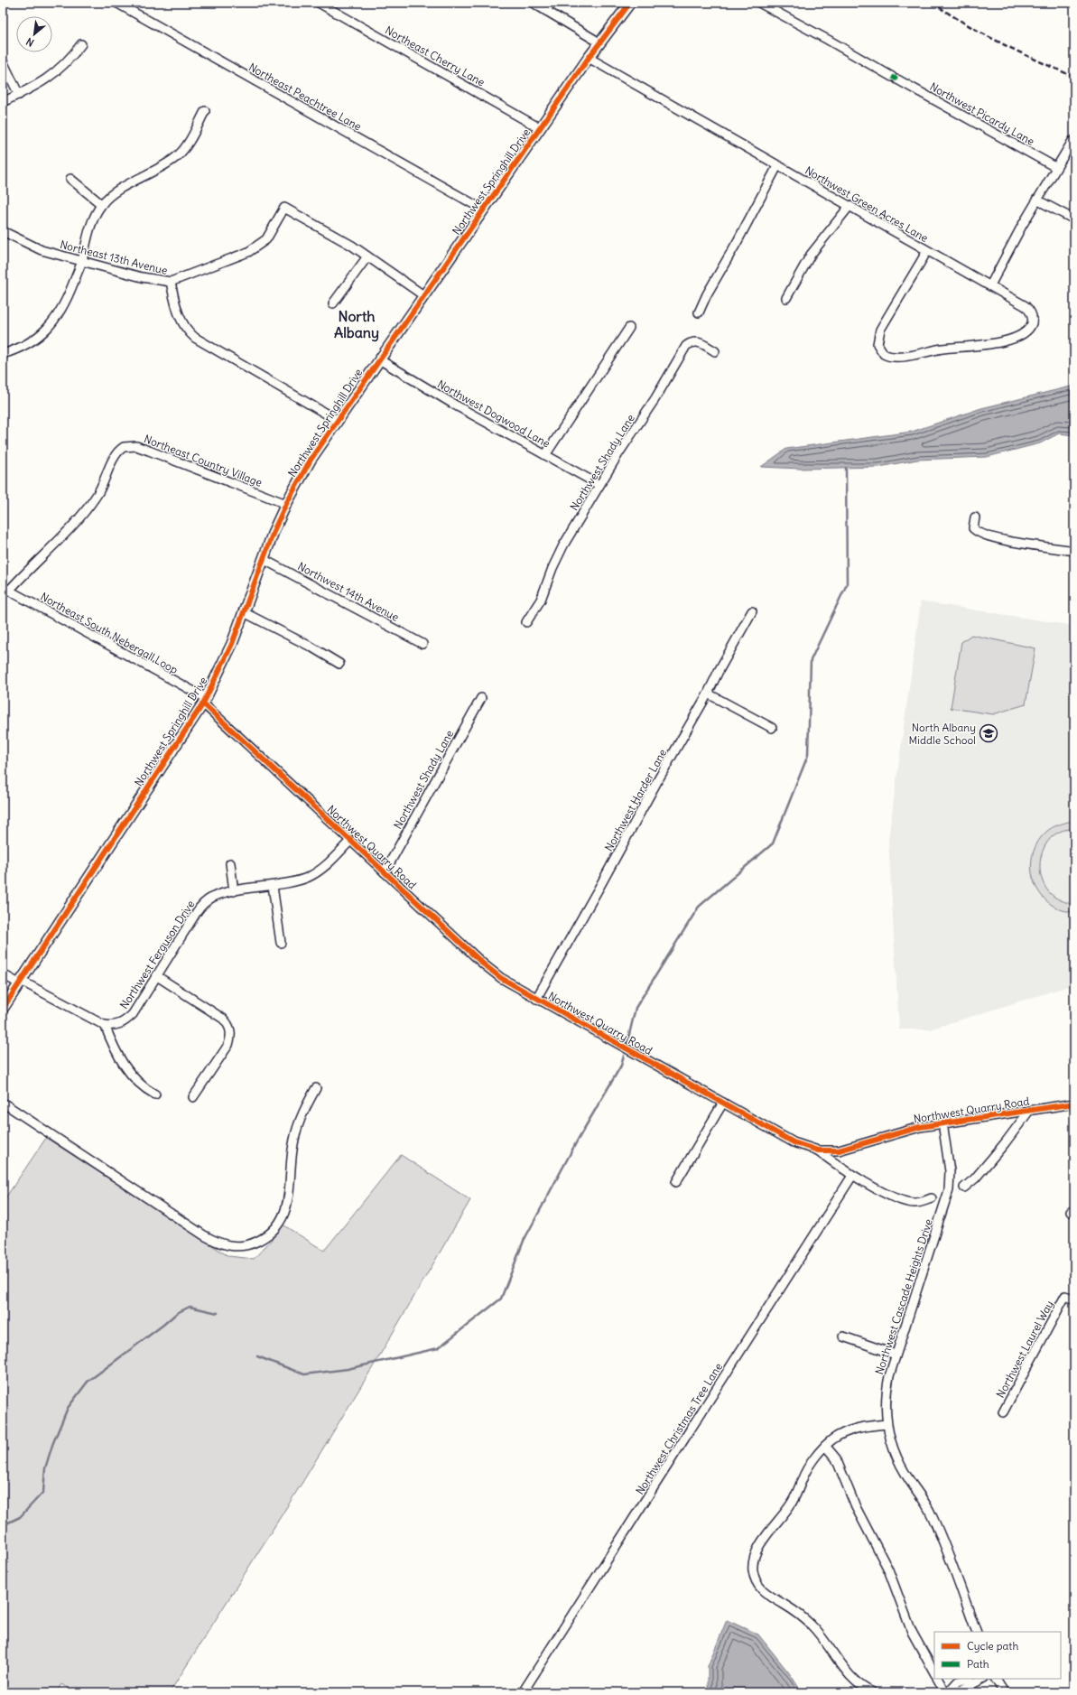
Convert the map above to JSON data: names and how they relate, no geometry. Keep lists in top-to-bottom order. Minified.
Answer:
{"streets":{"main road":["Northwest Springhill Drive"],"street":["Northeast Cherry Lane","Northeast Peachtree Lane","Northwest Picardy Lane","Northwest Green Acres Lane","Northeast 13th Avenue","Northwest Dogwood Lane","Northeast Country Village","Northwest Shady Lane","Northwest 14th Avenue","Northeast South Nebergall Loop","Northwest Harder Lane","Northwest Quarry Road","Northwest Ferguson Drive","Northwest Cascade Heights Drive","Northwest Laurel Way","Northwest Christmas Tree Lane"]},"crossings":[["Northeast Cherry Lane","Northwest Springhill Drive"],["Northeast Peachtree Lane","Northwest Springhill Drive"],["Northwest Springhill Drive","Northwest Green Acres Lane"],["Northwest Springhill Drive","Northeast 13th Avenue"],["Northwest Springhill Drive","Northwest Dogwood Lane"],["Northwest Springhill Drive","Northeast Country Village"],["Northwest Springhill Drive","Northwest 14th Avenue"],["Northwest Springhill Drive","Northeast South Nebergall Loop"],["Northwest Springhill Drive","Northwest Quarry Road"],["Northwest Dogwood Lane","Northwest Shady Lane"],["Northeast Country Village","Northeast South Nebergall Loop"],["Northwest Shady Lane","Northwest Quarry Road"],["Northeast South Nebergall Loop","Northwest Quarry Road"],["Northwest Harder Lane","Northwest Quarry Road"],["Northwest Quarry Road","Northwest Ferguson Drive"],["Northwest Quarry Road","Northwest Cascade Heights Drive"],["Northwest Quarry Road","Northwest Christmas Tree Lane"]],"districts":["North Albany"],"places":{"school or university":["North Albany Middle School"]},"legend":["Cycle path","Path"],"north":"bottom left"}
